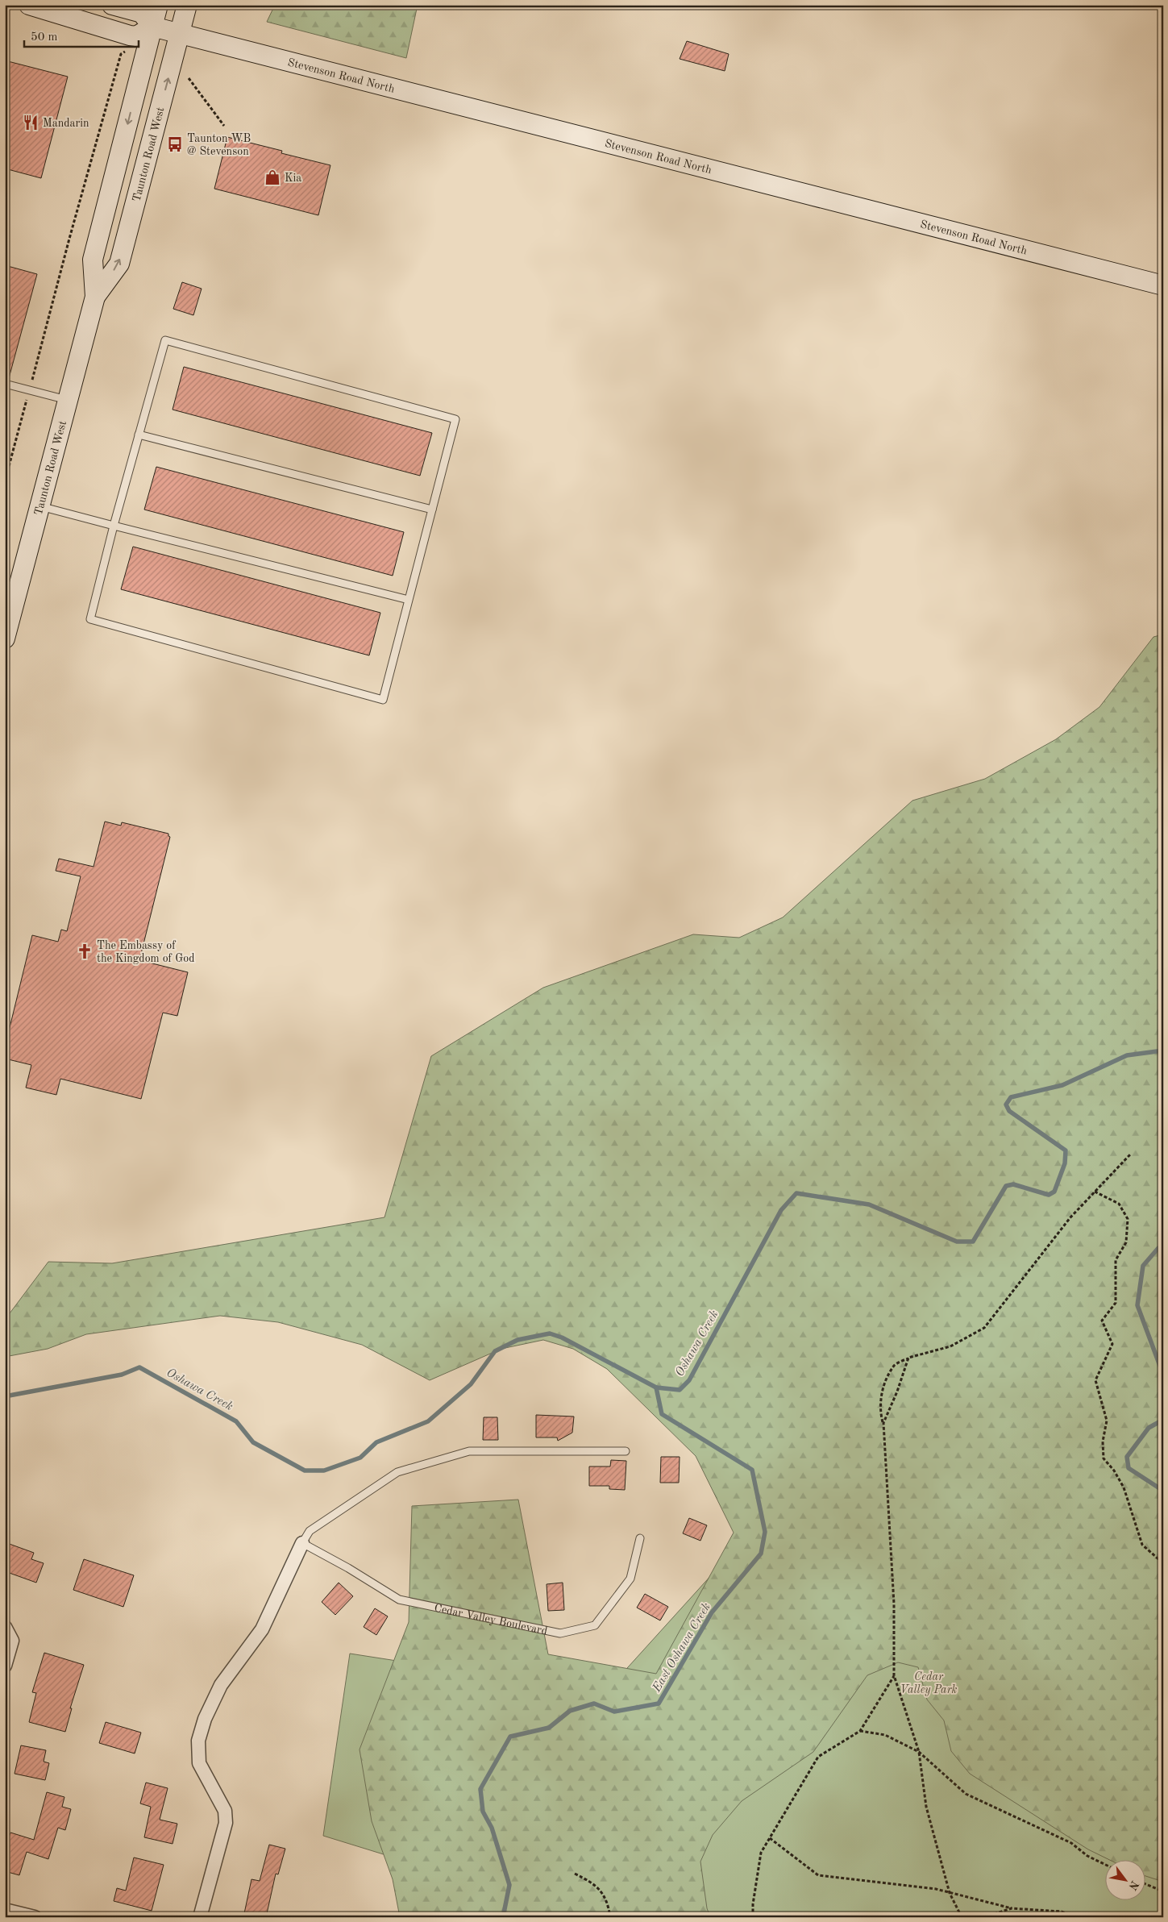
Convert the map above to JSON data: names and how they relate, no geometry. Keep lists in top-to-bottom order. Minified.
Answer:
{"streets":{"street":["Stevenson Road North","Taunton Road West"],"lane":["Cedar Valley Boulevard"]},"crossings":[["Stevenson Road North","Taunton Road West"]],"water":["Oshawa Creek","East Oshawa Creek"],"parks":["Cedar Valley Park"],"places":{"restaurant":["Mandarin"],"bus stop":["Taunton WB @ Stevenson"],"shop":["Kia"],"church":["The Embassy of the Kingdom of God"]},"scale_bar":"50 m","north":"bottom right"}
